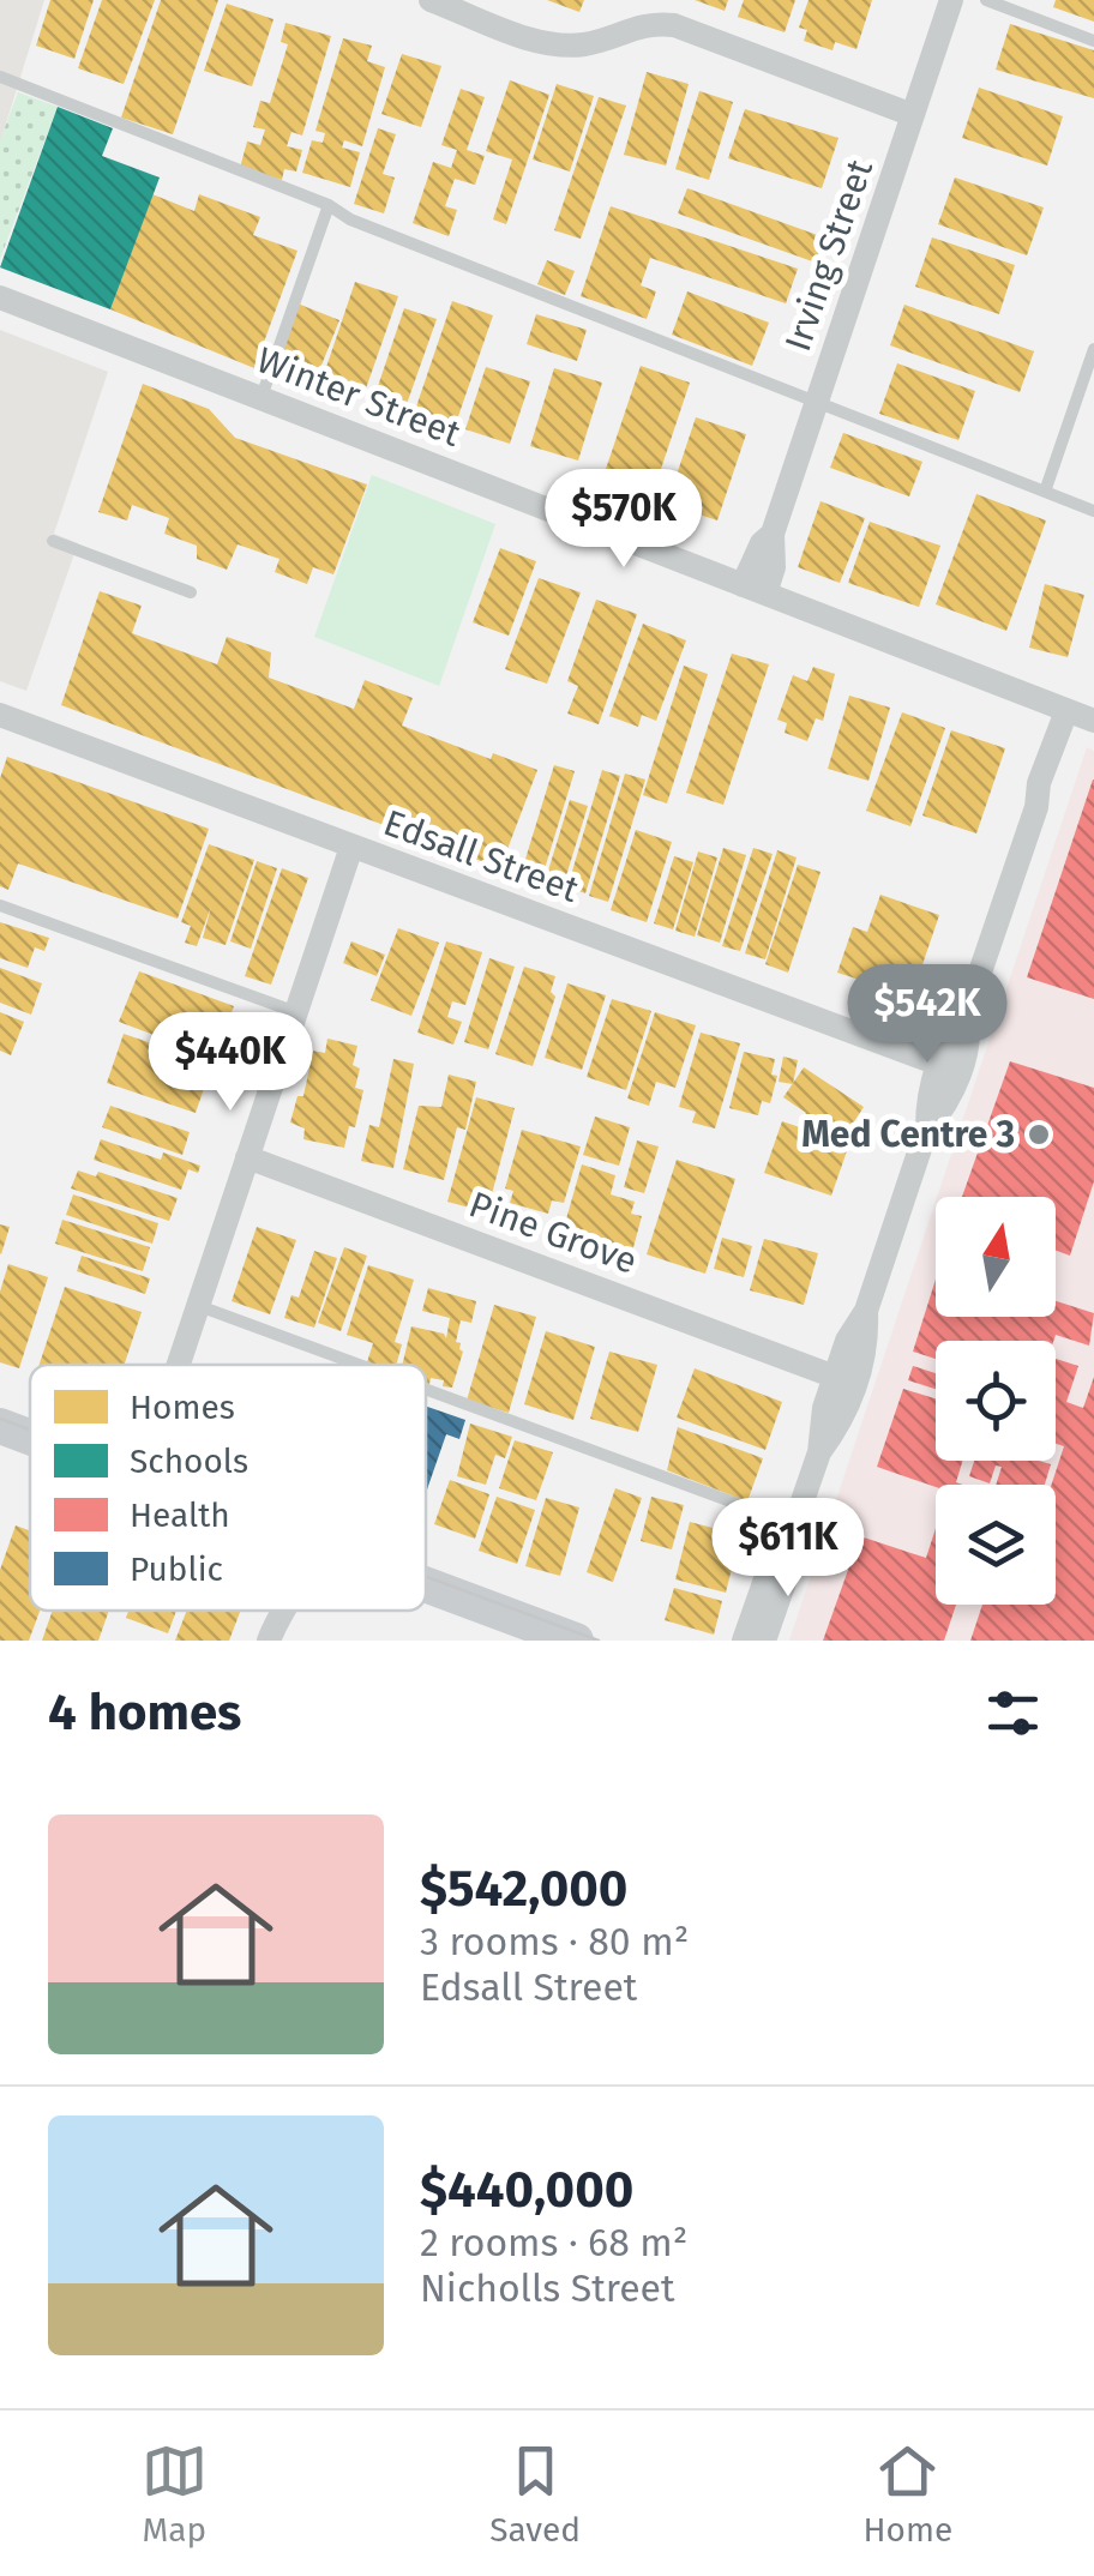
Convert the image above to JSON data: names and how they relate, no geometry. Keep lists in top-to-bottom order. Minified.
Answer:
{"streets":{"street":["Irving Street","Winter Street","Edsall Street","Pine Grove"]},"crossings":[["Irving Street","Winter Street"]],"places":["Med Centre 3"],"legend":["Homes","Schools","Health","Public"],"north":"top","page":{"price":["$570K","$542K","$440K","$611K"],"heading":"4 homes","list":[{"name":"$542,000","note":"3 rooms · 80 m² · Edsall Street"},{"name":"$440,000","note":"2 rooms · 68 m² · Nicholls Street"}],"tabs":["Map","Saved","Home"]}}
